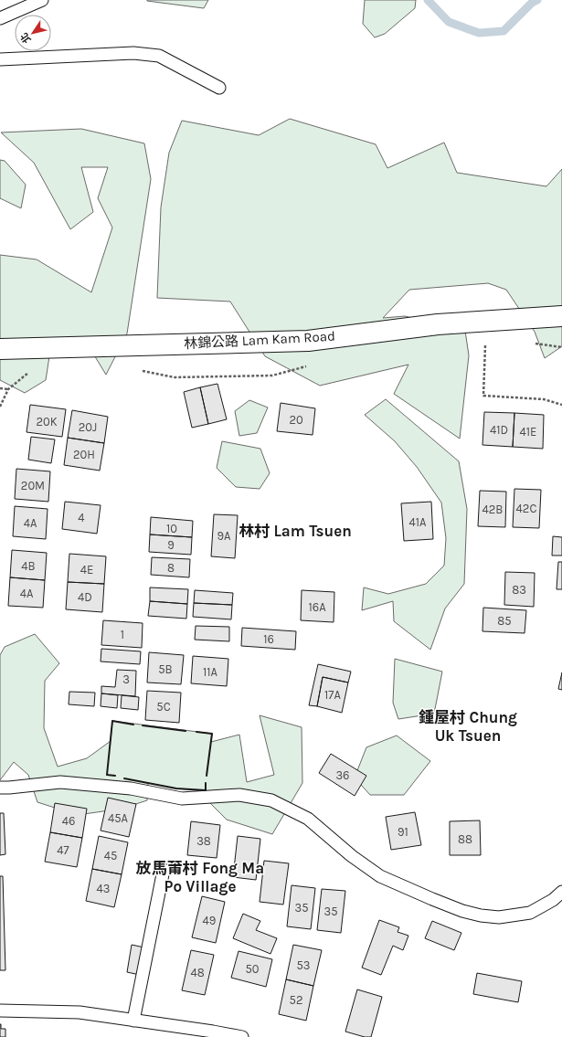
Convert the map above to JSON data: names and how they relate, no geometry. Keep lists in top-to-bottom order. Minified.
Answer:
{"streets":{"main road":["林錦公路 Lam Kam Road"]},"districts":["林村 Lam Tsuen","鍾屋村 Chung Uk Tsuen","放馬莆村 Fong Ma Po Village"],"house_numbers":["20","20K","20J","41D","41E","20H","20M","42C","42B","4","41A","4A","10","9A","9","4B","8","4E","83","4A","4D","16A","85","1","16","5B","11A","3","17A","5C","36","45A","46","91","88","38","47","45","43","35","35","49","53","50","48","52"],"north":"bottom left"}
